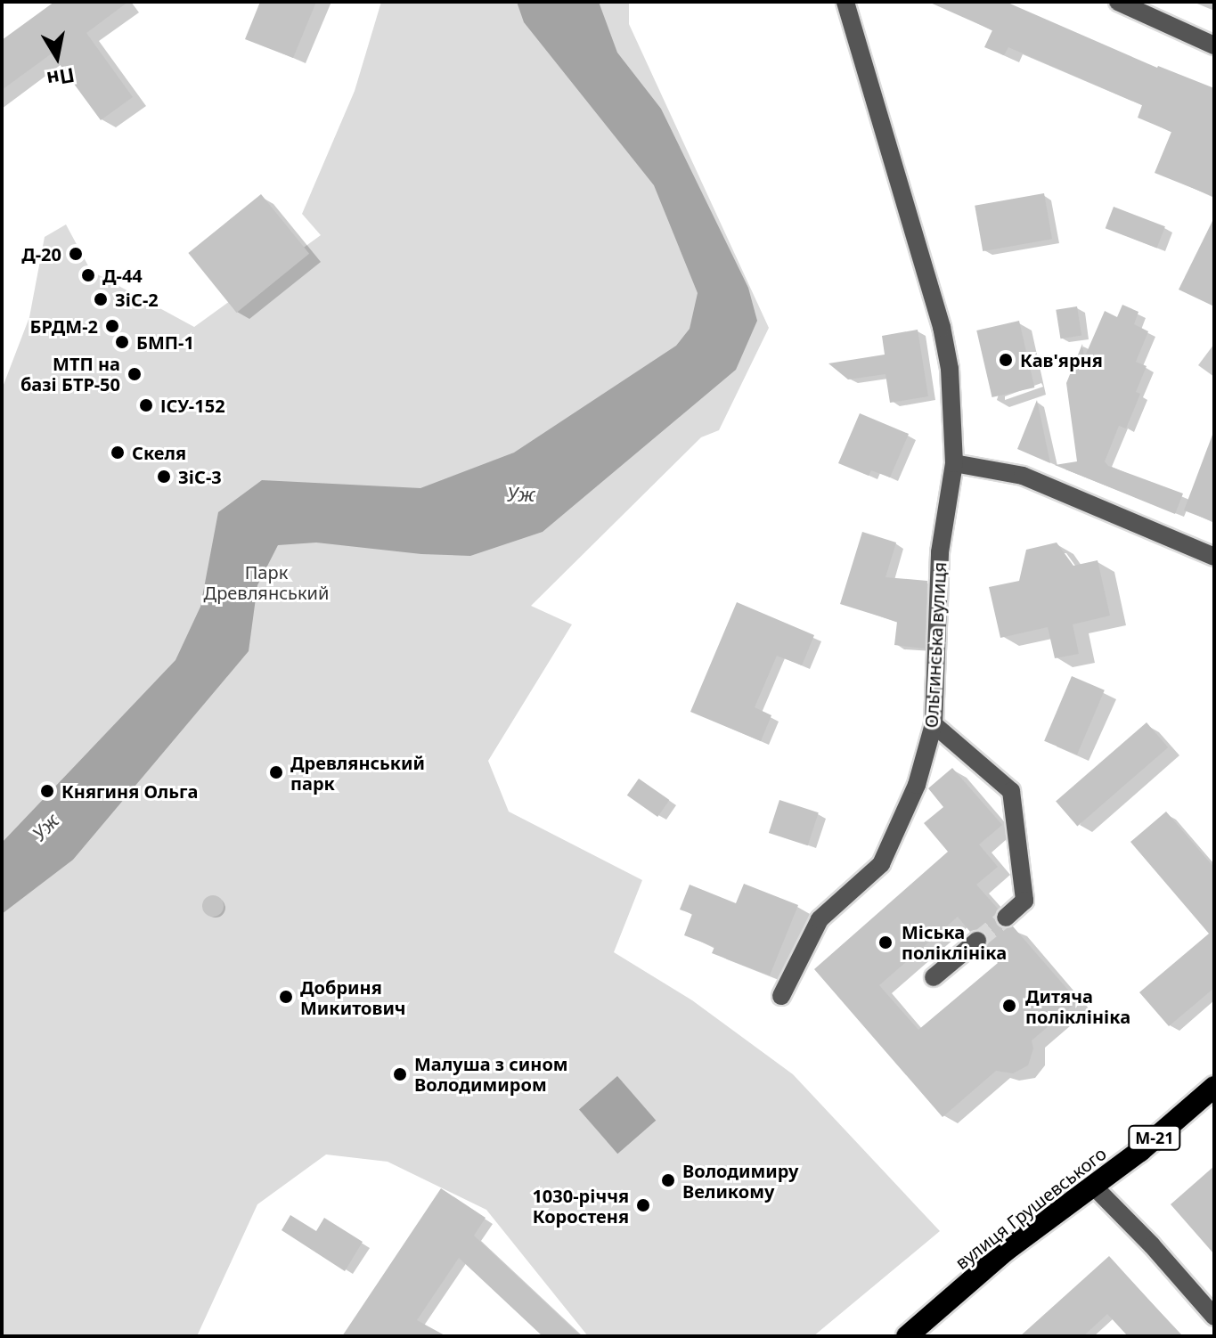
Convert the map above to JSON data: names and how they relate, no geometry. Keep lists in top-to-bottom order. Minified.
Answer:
{"streets":{"highway":["М-21","вулиця Грушевського"],"street":["Ольгинська вулиця"]},"water":["Уж"],"parks":["Парк Древлянський"],"places":["Д-20","Д-44","ЗіС-2","БРДМ-2","БМП-1","Кав'ярня","МТП на базі БТР-50","ІСУ-152","Скеля","ЗіС-3","Древлянський парк","Княгиня Ольга","Міська поліклініка","Добриня Микитович","Дитяча поліклініка","Малуша з сином Володимиром","Володимиру Великому","1030-річчя Коростеня"],"north":"bottom"}
